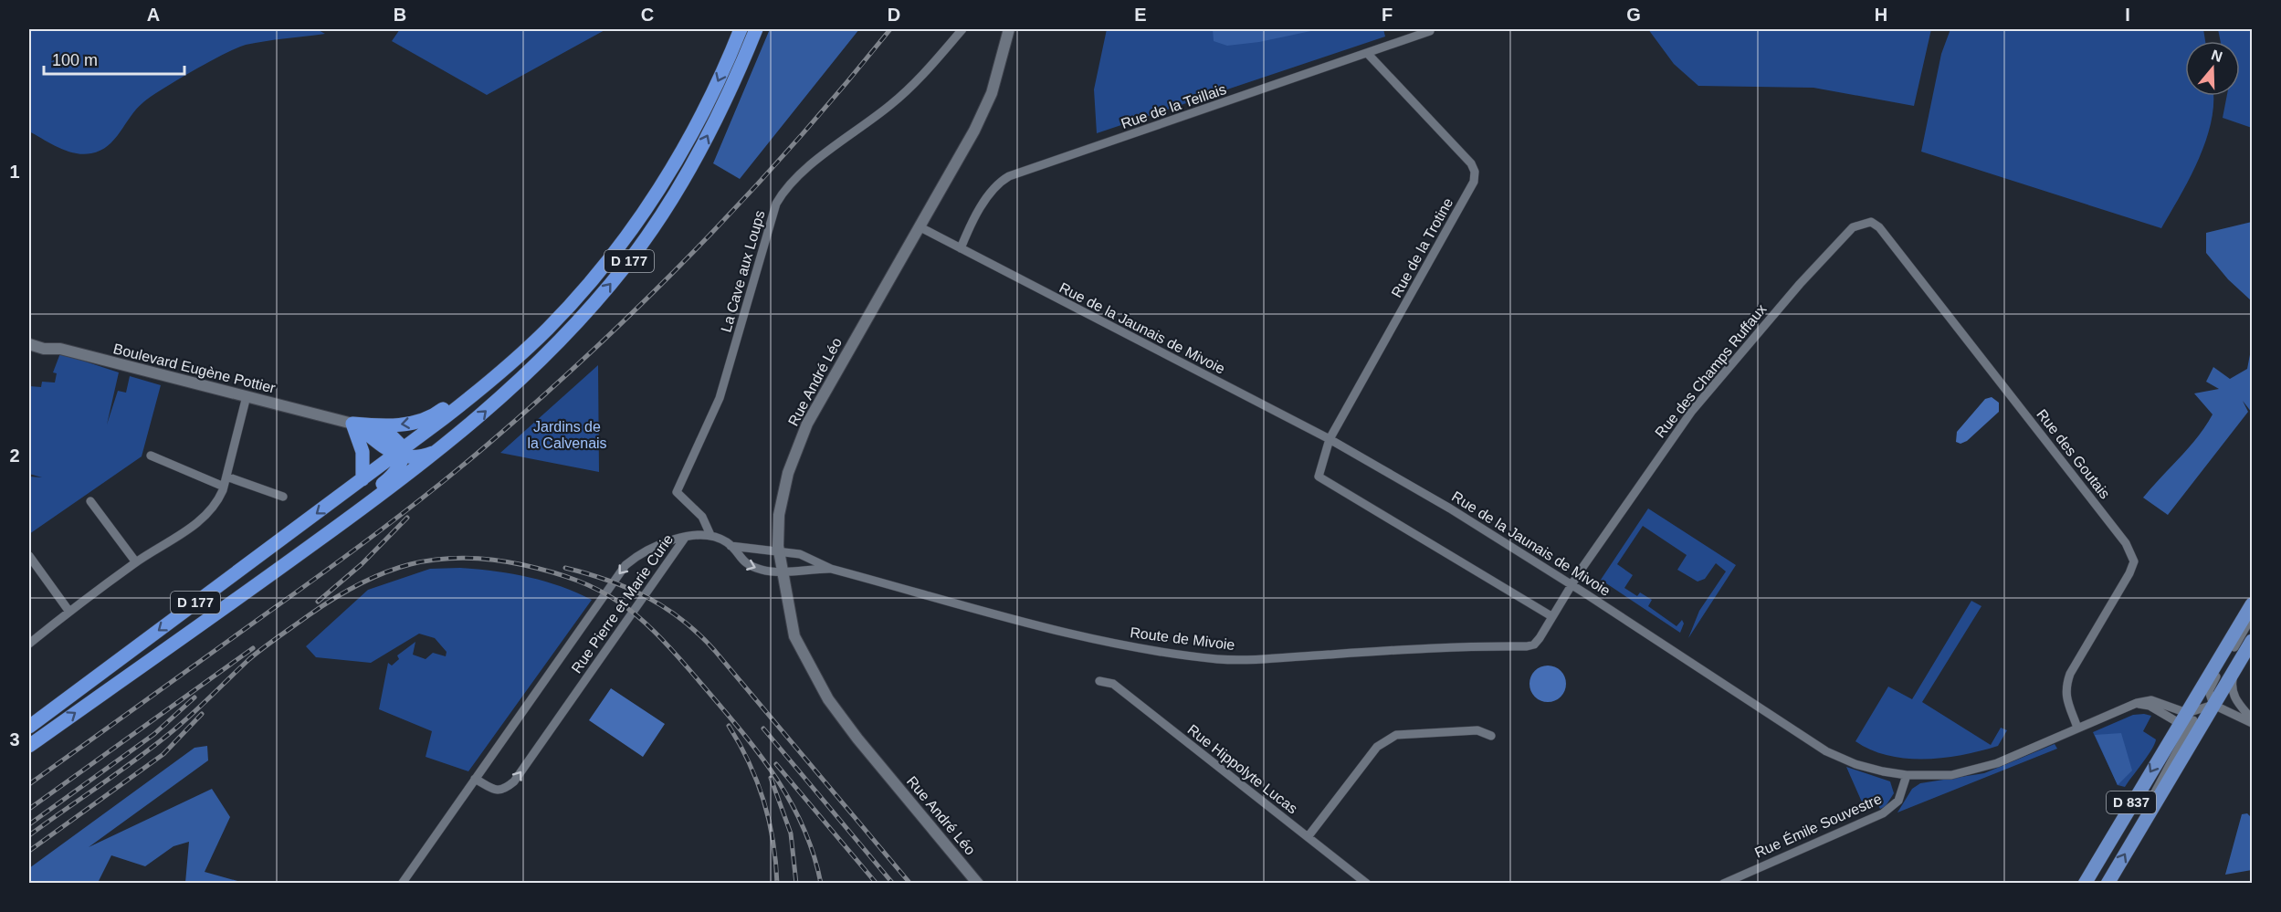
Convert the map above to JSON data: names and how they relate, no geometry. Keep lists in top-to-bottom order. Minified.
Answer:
{"streets":{"highway":["D 177"],"main road":["D 837"],"street":["Rue de la Teillais","Rue de la Trotine","La Cave aux Loups","Rue de la Jaunais de Mivoie","Boulevard Eugène Pottier","Rue des Champs Ruffaux","Rue André Léo","Rue des Goutais","Rue Pierre et Marie Curie","Route de Mivoie","Rue Hippolyte Lucas","Rue Émile Souvestre"]},"crossings":[["Rue de la Teillais","Rue de la Trotine"],["Rue de la Teillais","Rue de la Jaunais de Mivoie"],["Rue de la Trotine","Rue de la Jaunais de Mivoie"],["Rue de la Trotine","Route de Mivoie"],["Rue de la Jaunais de Mivoie","Rue des Champs Ruffaux"],["Rue de la Jaunais de Mivoie","Rue André Léo"],["Rue de la Jaunais de Mivoie","Rue des Goutais"],["Rue de la Jaunais de Mivoie","Route de Mivoie"],["Rue de la Jaunais de Mivoie","D 837"],["Rue de la Jaunais de Mivoie","Rue Émile Souvestre"],["Rue des Champs Ruffaux","Rue des Goutais"],["Rue des Champs Ruffaux","Route de Mivoie"],["Rue André Léo","Route de Mivoie"]],"parks":["Jardins de la Calvenais"],"scale_bar":"100 m","north":"top","grid":{"columns":["A","B","C","D","E","F","G","H","I"],"rows":["1","2","3"]}}
